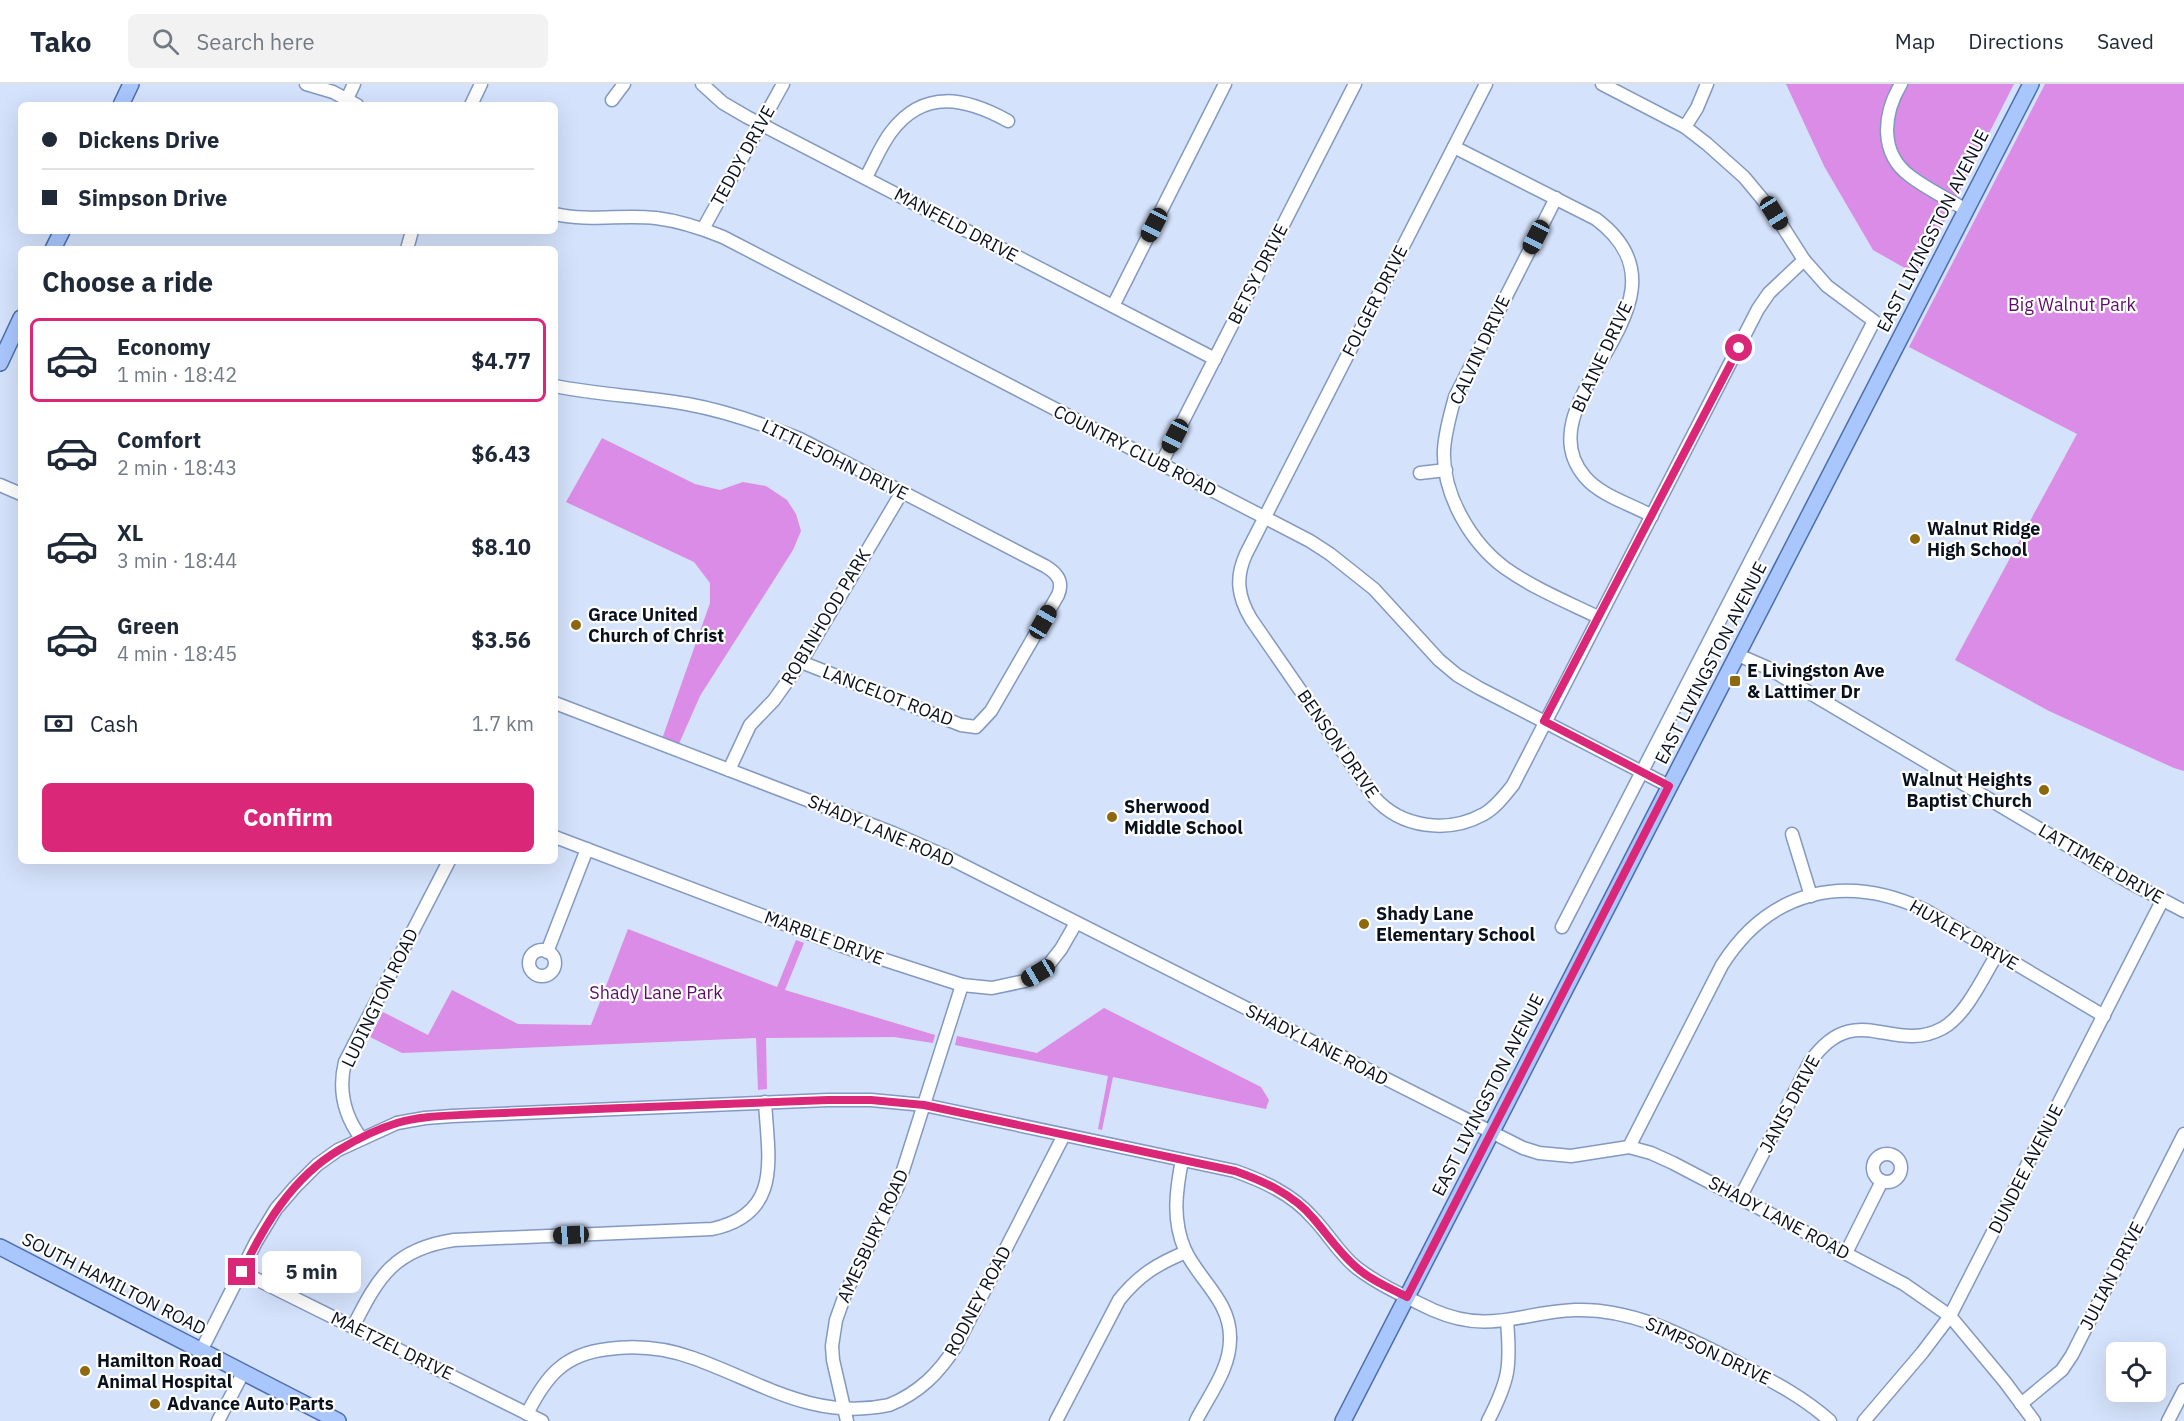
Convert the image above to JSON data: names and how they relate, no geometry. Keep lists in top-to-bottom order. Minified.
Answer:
{"streets":{"main road":["EAST LIVINGSTON AVENUE","SOUTH HAMILTON ROAD"],"street":["TEDDY DRIVE","MANFELD DRIVE","BETSY DRIVE","FOLGER DRIVE","CALVIN DRIVE","BLAINE DRIVE","COUNTRY CLUB ROAD","LITTLEJOHN DRIVE","ROBINHOOD PARK","LANCELOT ROAD","BENSON DRIVE","SHADY LANE ROAD","LATTIMER DRIVE","HUXLEY DRIVE","MARBLE DRIVE","LUDINGTON ROAD","JANIS DRIVE","DUNDEE AVENUE","AMESBURY ROAD","JULIAN DRIVE","RODNEY ROAD","MAETZEL DRIVE","SIMPSON DRIVE"]},"crossings":[["TEDDY DRIVE","MANFELD DRIVE"],["TEDDY DRIVE","COUNTRY CLUB ROAD"],["MANFELD DRIVE","BETSY DRIVE"],["EAST LIVINGSTON AVENUE","COUNTRY CLUB ROAD"],["EAST LIVINGSTON AVENUE","SHADY LANE ROAD"],["EAST LIVINGSTON AVENUE","LATTIMER DRIVE"],["EAST LIVINGSTON AVENUE","SIMPSON DRIVE"],["BETSY DRIVE","COUNTRY CLUB ROAD"],["FOLGER DRIVE","BLAINE DRIVE"],["FOLGER DRIVE","COUNTRY CLUB ROAD"],["FOLGER DRIVE","BENSON DRIVE"],["CALVIN DRIVE","BLAINE DRIVE"],["CALVIN DRIVE","BENSON DRIVE"],["BLAINE DRIVE","BENSON DRIVE"],["COUNTRY CLUB ROAD","BENSON DRIVE"],["LITTLEJOHN DRIVE","ROBINHOOD PARK"],["LITTLEJOHN DRIVE","LANCELOT ROAD"],["ROBINHOOD PARK","LANCELOT ROAD"],["ROBINHOOD PARK","SHADY LANE ROAD"],["SHADY LANE ROAD","HUXLEY DRIVE"],["SHADY LANE ROAD","MARBLE DRIVE"],["SHADY LANE ROAD","JANIS DRIVE"],["SHADY LANE ROAD","DUNDEE AVENUE"],["SHADY LANE ROAD","JULIAN DRIVE"],["LATTIMER DRIVE","DUNDEE AVENUE"],["HUXLEY DRIVE","JANIS DRIVE"],["HUXLEY DRIVE","DUNDEE AVENUE"],["MARBLE DRIVE","AMESBURY ROAD"],["LUDINGTON ROAD","SIMPSON DRIVE"],["AMESBURY ROAD","RODNEY ROAD"],["AMESBURY ROAD","SIMPSON DRIVE"],["SOUTH HAMILTON ROAD","SIMPSON DRIVE"],["RODNEY ROAD","MAETZEL DRIVE"],["RODNEY ROAD","SIMPSON DRIVE"],["MAETZEL DRIVE","SIMPSON DRIVE"]],"parks":["Big Walnut Park","Shady Lane Park"],"places":{"other":["Walnut Ridge High School","Grace United Church of Christ","Walnut Heights Baptist Church","Sherwood Middle School","Shady Lane Elementary School","Hamilton Road Animal Hospital","Advance Auto Parts"],"transit":["E Livingston Ave & Lattimer Dr"]},"page":{"header":"Tako","search":"Search here","nav":["Map","Directions","Saved"],"banner":["Dickens Drive","Simpson Drive"],"heading":"Choose a ride","list":[{"name":"Economy","note":"1 min · 18:42","value":"$4.77"},{"name":"Comfort","note":"2 min · 18:43","value":"$6.43"},{"name":"XL","note":"3 min · 18:44","value":"$8.10"},{"name":"Green","note":"4 min · 18:45","value":"$3.56"}],"pay":["Cash","1.7 km"],"buttons":"Confirm","bubble":"5 min"}}
